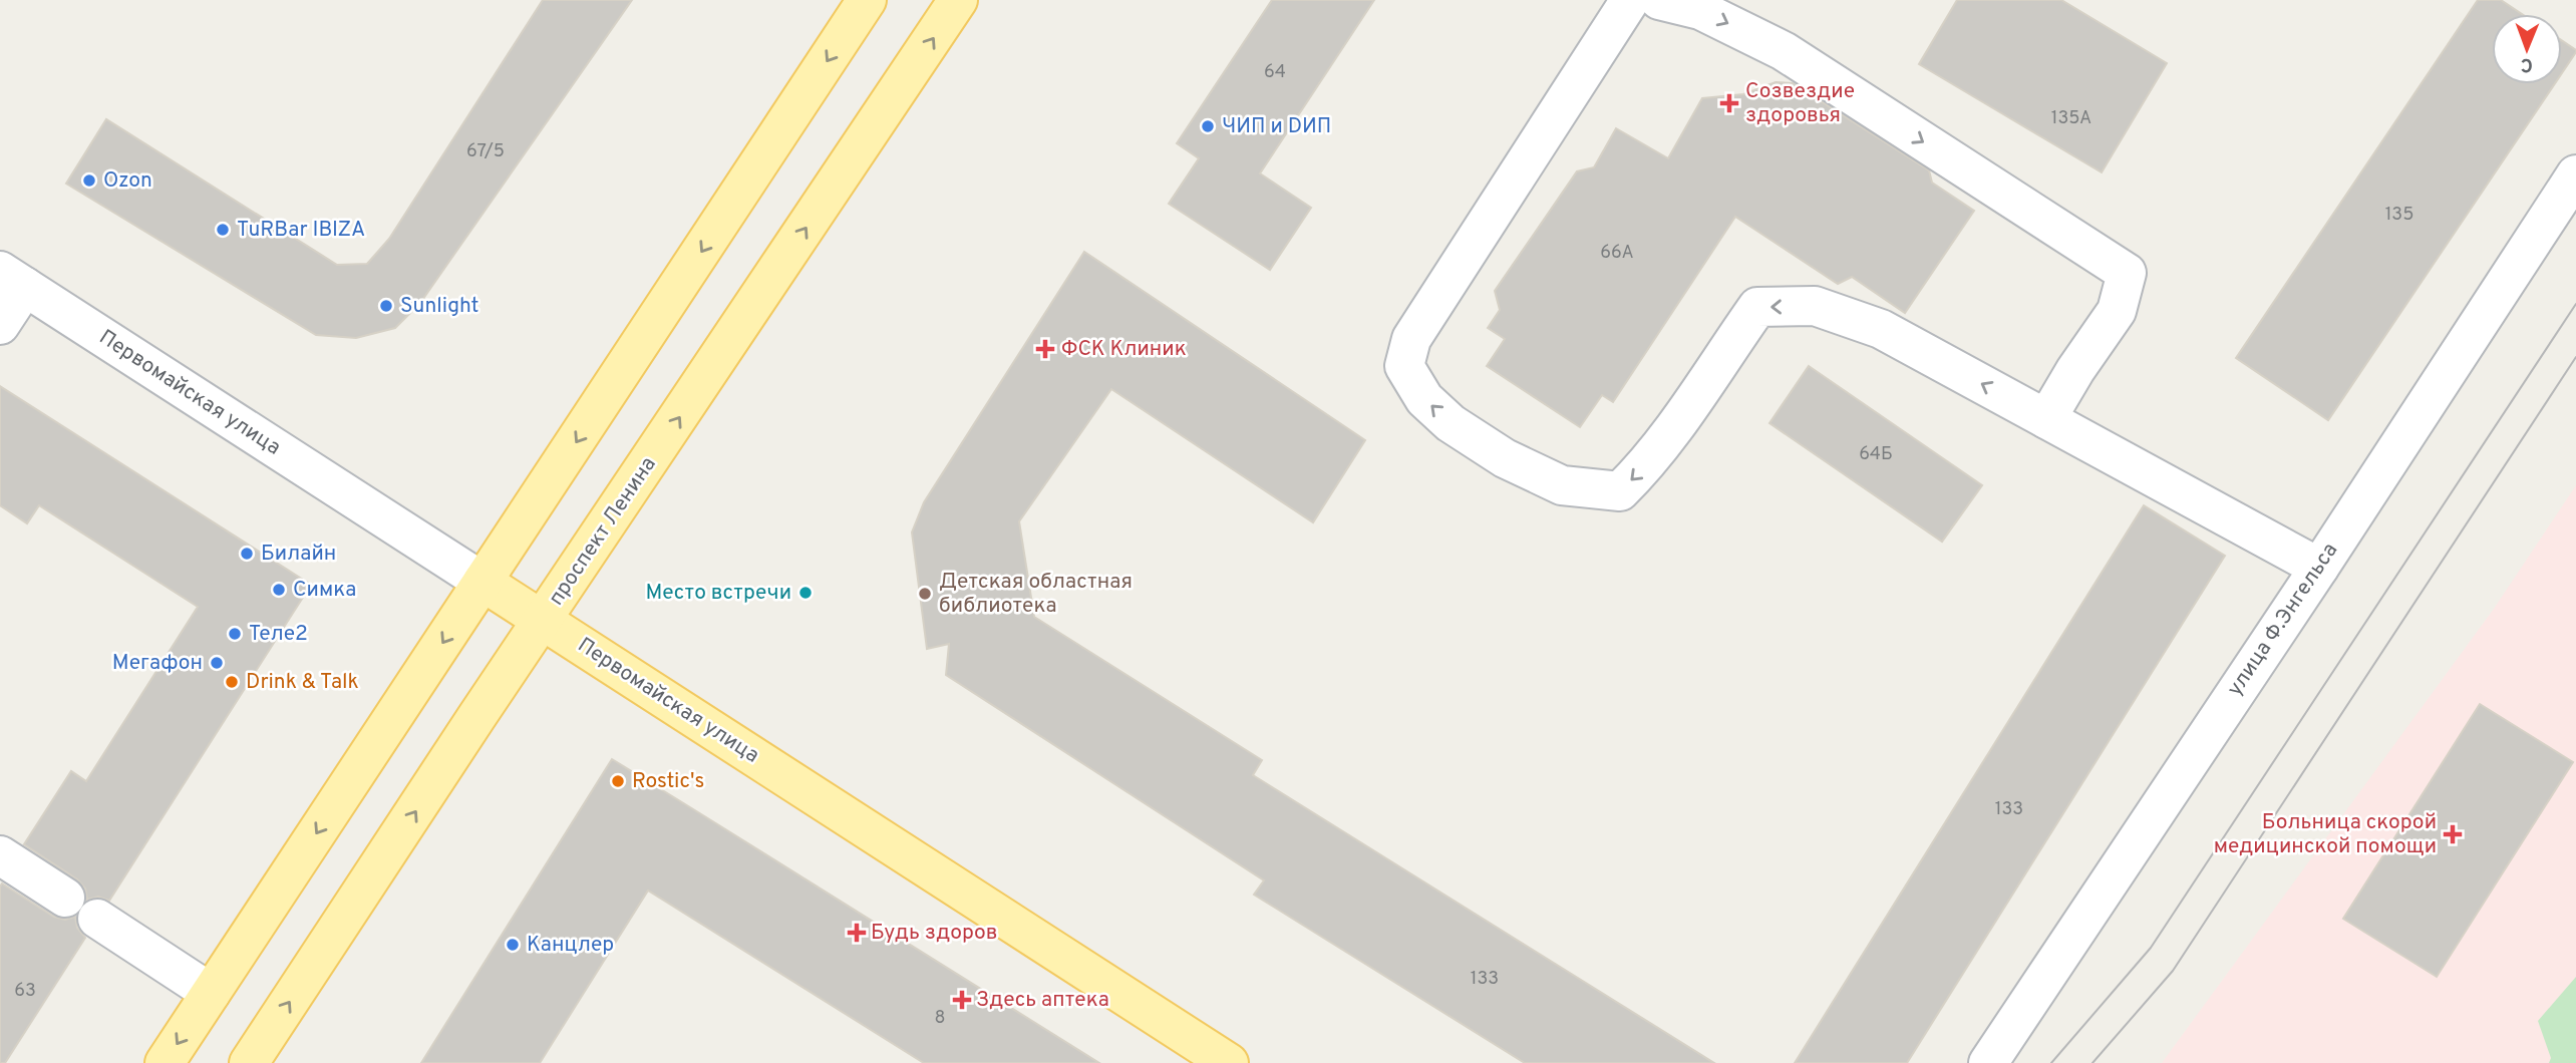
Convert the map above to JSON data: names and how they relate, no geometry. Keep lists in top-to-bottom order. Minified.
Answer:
{"streets":{"main road":["Первомайская улица","проспект Ленина"],"street":["улица Ф.Энгельса"]},"crossings":[["Первомайская улица","проспект Ленина"]],"places":{"health":["Созвездие здоровья","ФСК Клиник","Больница скорой медицинской помощи","Будь здоров","Здесь аптека"],"other":["ЧИП и DИП","Ozon","TuRBar IBIZA","Sunlight","Билайн","Симка","Место встречи","Детская областная библиотека","Теле2","Мегафон","Drink & Talk","Rostic's","Канцлер"]},"house_numbers":["64","135А","67/5","135","66А","64Б","133","133","63","8"],"north":"bottom"}
